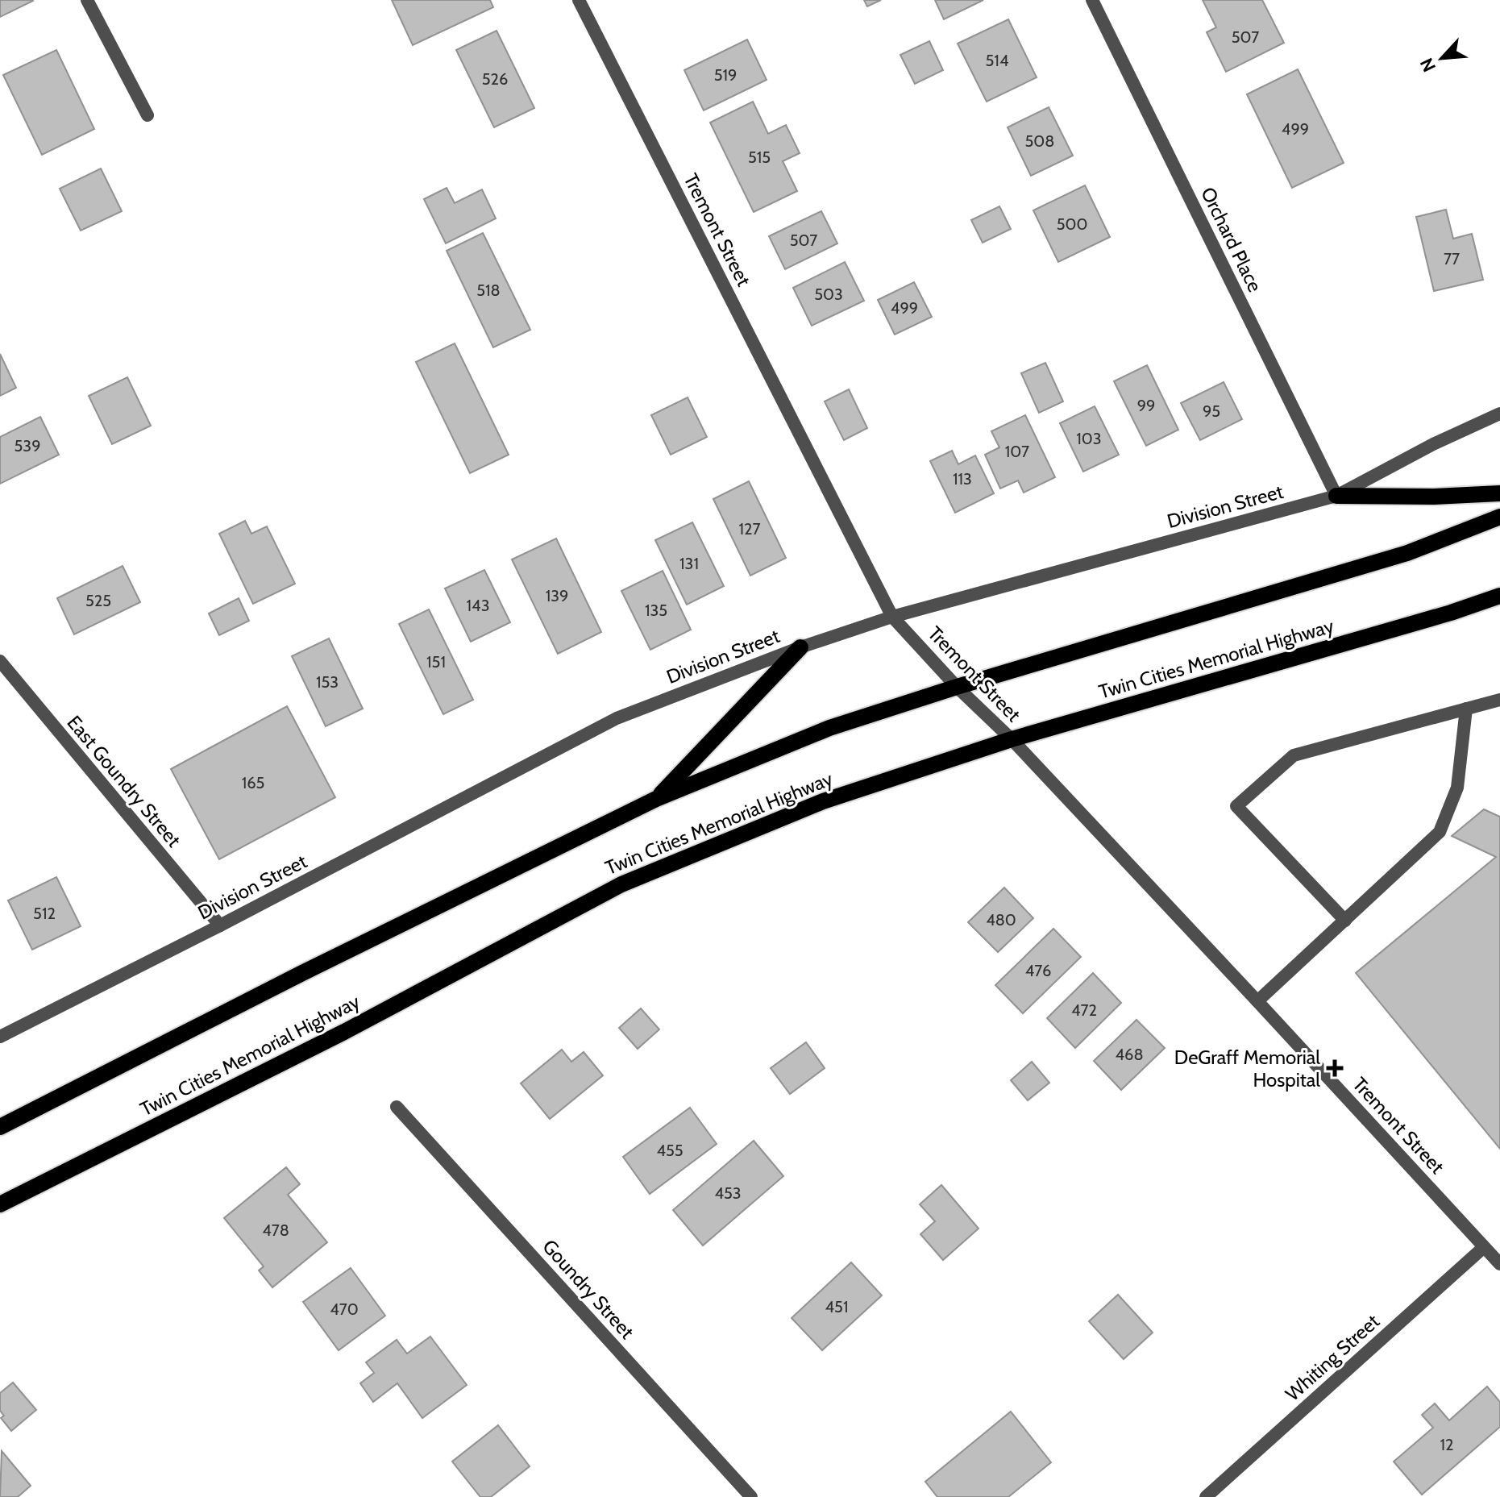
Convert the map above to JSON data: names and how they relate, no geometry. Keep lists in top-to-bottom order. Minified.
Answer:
{"streets":{"main road":["Twin Cities Memorial Highway"],"street":["Tremont Street","Orchard Place","Division Street","East Goundry Street","Goundry Street","Whiting Street"]},"crossings":[["Tremont Street","Division Street"],["Tremont Street","Twin Cities Memorial Highway"],["Tremont Street","Whiting Street"],["Orchard Place","Division Street"],["Division Street","East Goundry Street"]],"places":{"health":["DeGraff Memorial Hospital"]},"house_numbers":["507","514","519","526","499","508","515","500","507","77","518","503","499","99","95","103","539","107","113","127","131","139","525","143","135","151","153","165","512","480","476","472","468","455","453","478","451","470","12"],"north":"bottom left"}
